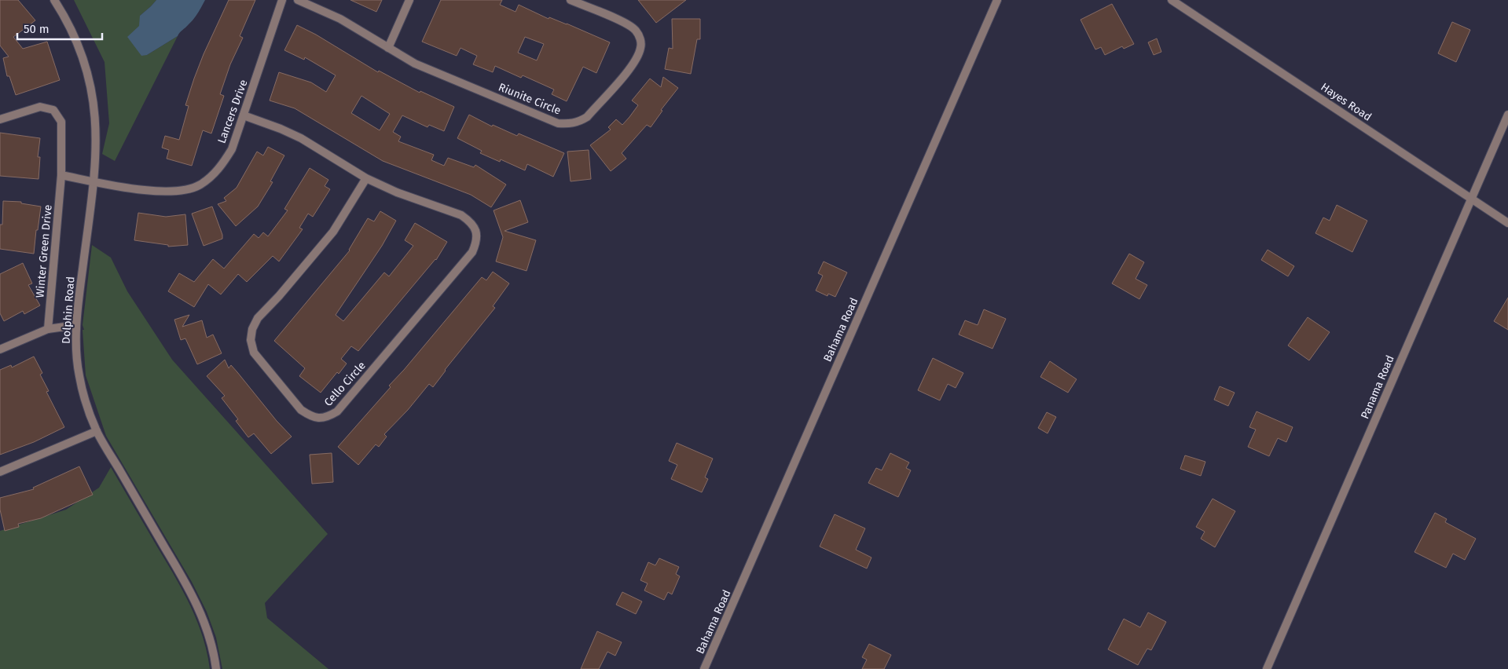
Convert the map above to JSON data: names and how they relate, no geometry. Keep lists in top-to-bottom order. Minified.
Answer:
{"streets":{"street":["Riunite Circle","Hayes Road","Lancers Drive","Winter Green Drive","Dolphin Road","Bahama Road","Cello Circle","Panama Road"]},"crossings":[["Hayes Road","Panama Road"],["Lancers Drive","Dolphin Road"],["Lancers Drive","Cello Circle"]],"scale_bar":"50 m"}
